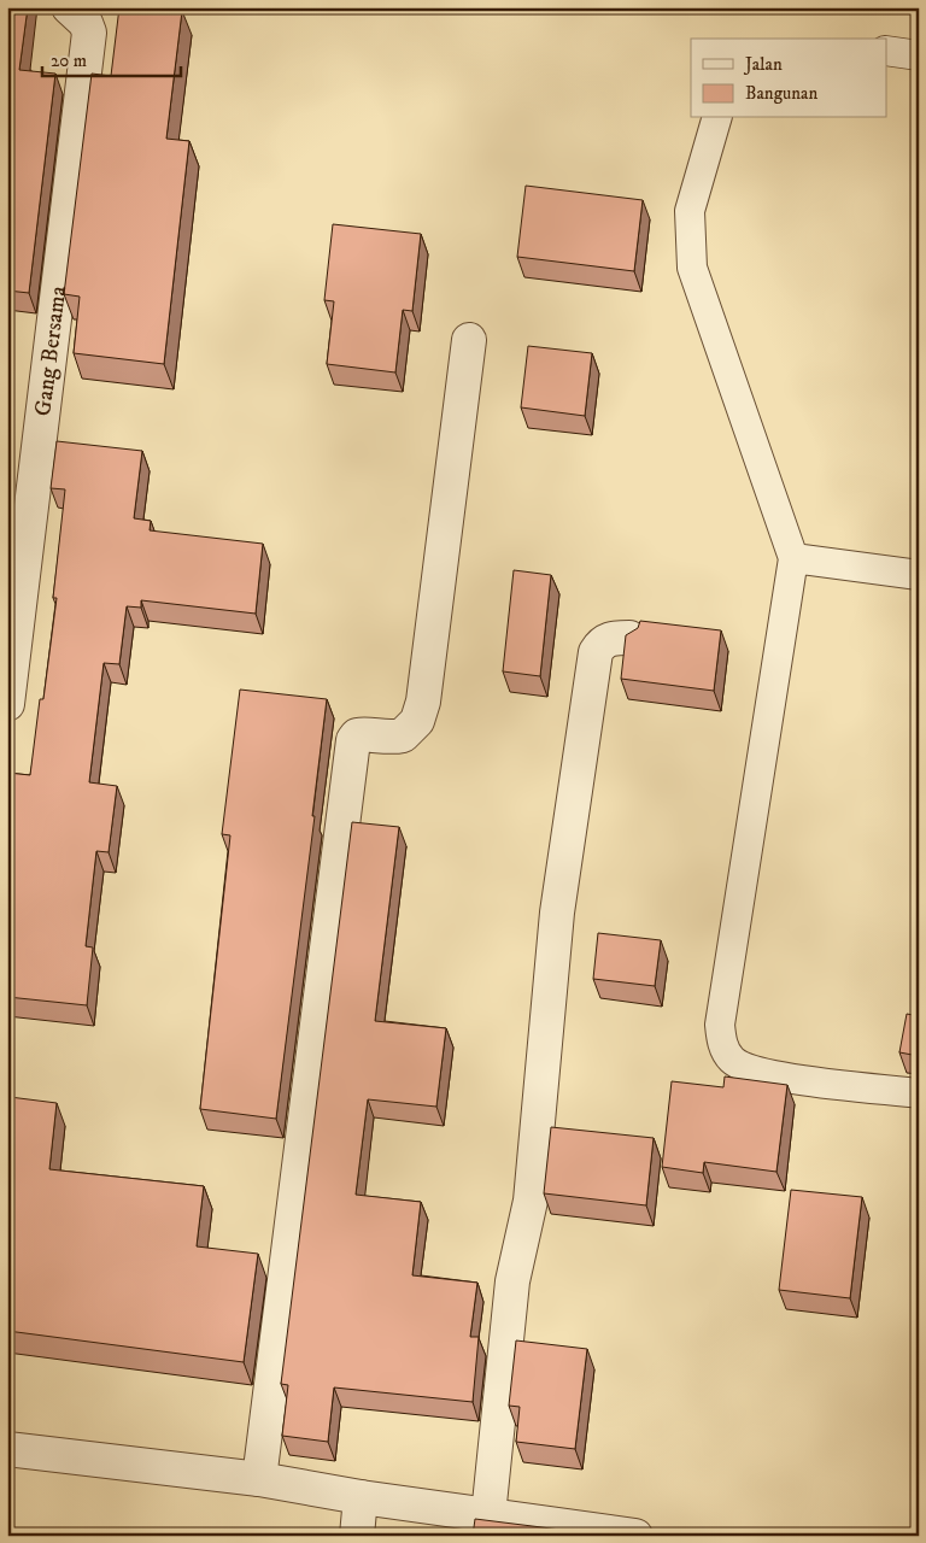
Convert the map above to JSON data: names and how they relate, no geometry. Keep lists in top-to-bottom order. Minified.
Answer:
{"streets":{"street":["Gang Bersama"]},"legend":["Jalan","Bangunan"],"scale_bar":"20 m"}
